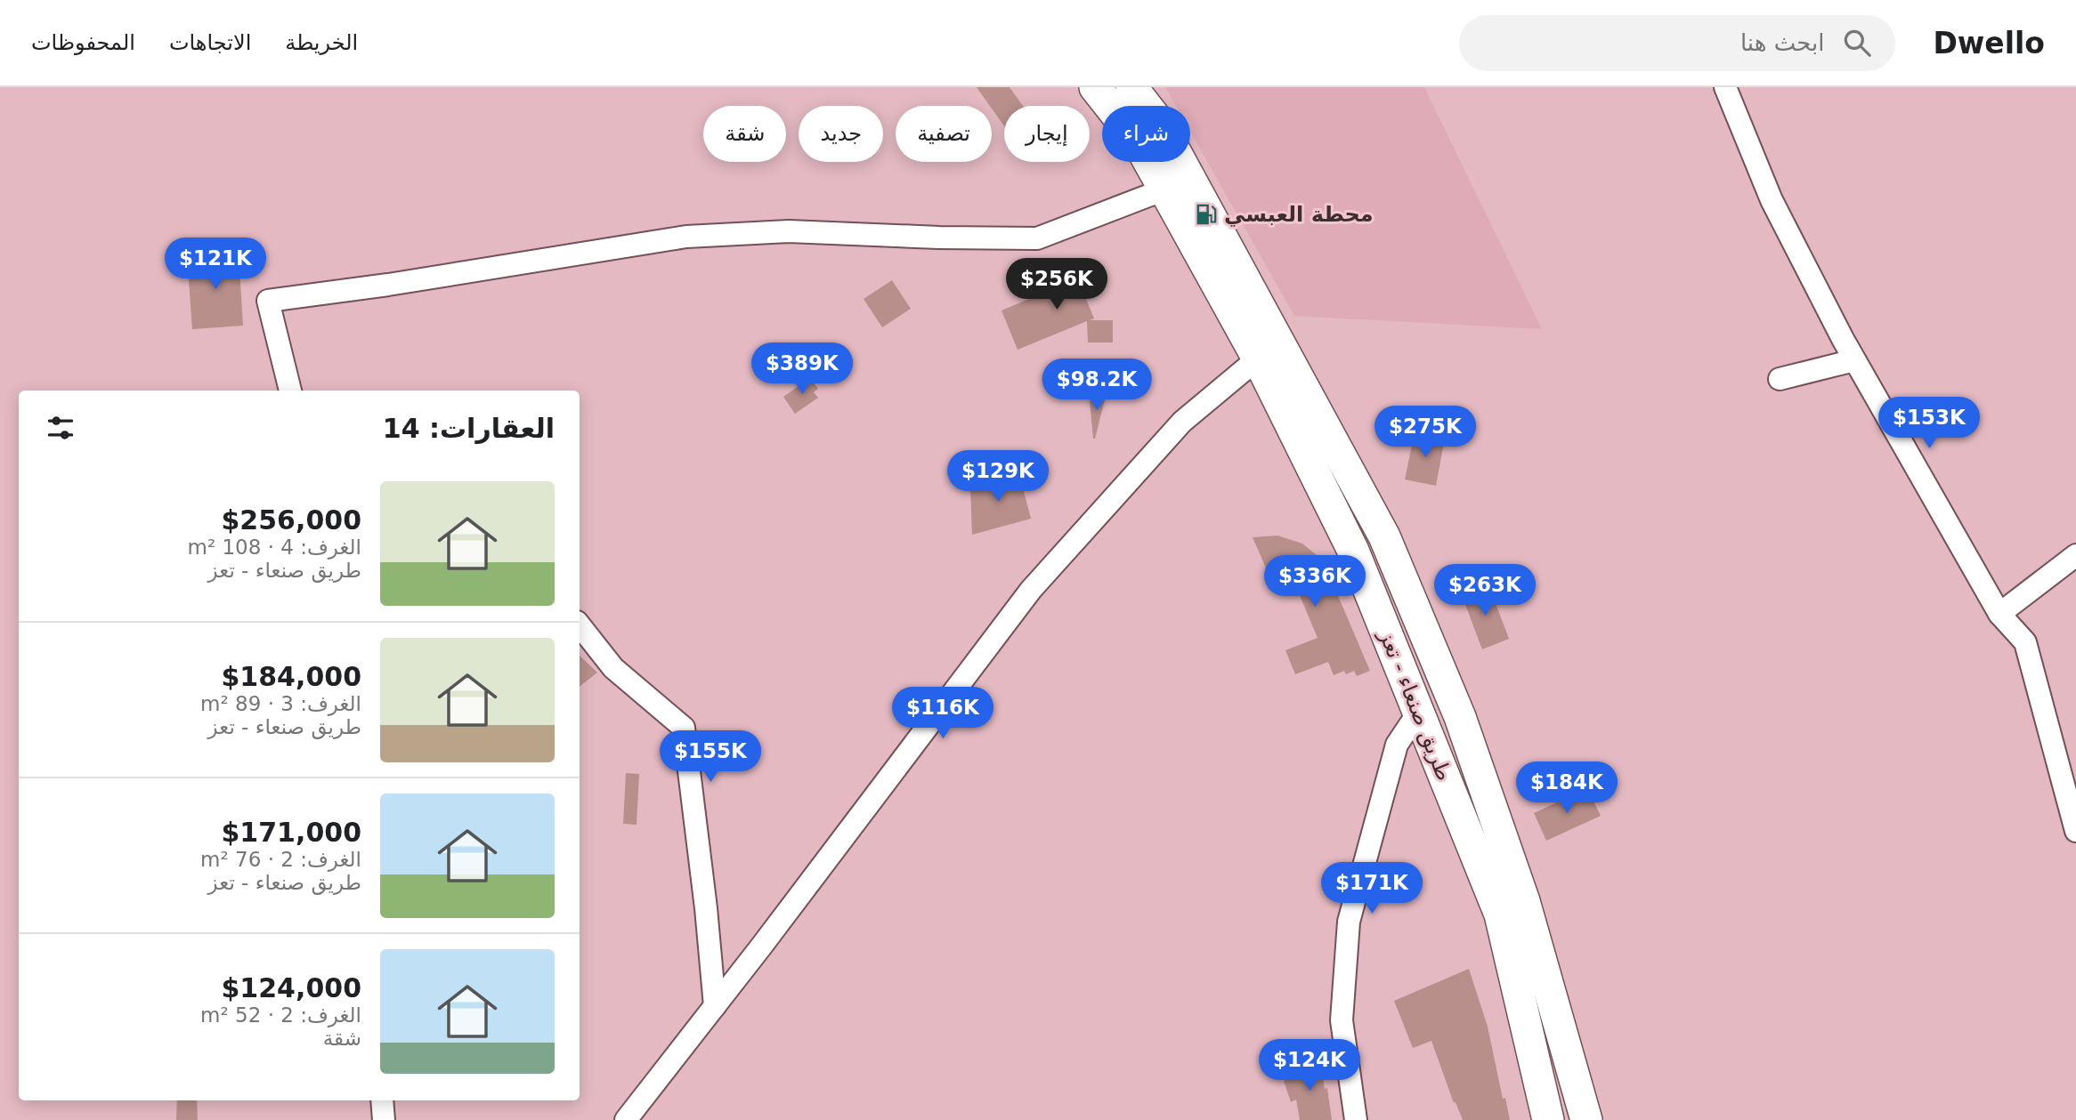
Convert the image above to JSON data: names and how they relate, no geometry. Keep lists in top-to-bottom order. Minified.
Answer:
{"streets":{"highway":["طريق صنعاء - تعز"]},"places":{"fuel station":["محطة العبسي"]},"page":{"header":"Dwello","search":"ابحث هنا","nav":["الخريطة","الاتجاهات","المحفوظات"],"chip":["شراء","إيجار","تصفية","جديد","شقة"],"price":["$121K","$256K","$389K","$98.2K","$153K","$275K","$129K","$336K","$263K","$116K","$155K","$184K","$171K","$124K"],"heading":"العقارات: 14","list":[{"name":"$256,000","note":"الغرف: 4 · 108 m² · طريق صنعاء - تعز"},{"name":"$184,000","note":"الغرف: 3 · 89 m² · طريق صنعاء - تعز"},{"name":"$171,000","note":"الغرف: 2 · 76 m² · طريق صنعاء - تعز"},{"name":"$124,000","note":"الغرف: 2 · 52 m² · شقة"}]}}
